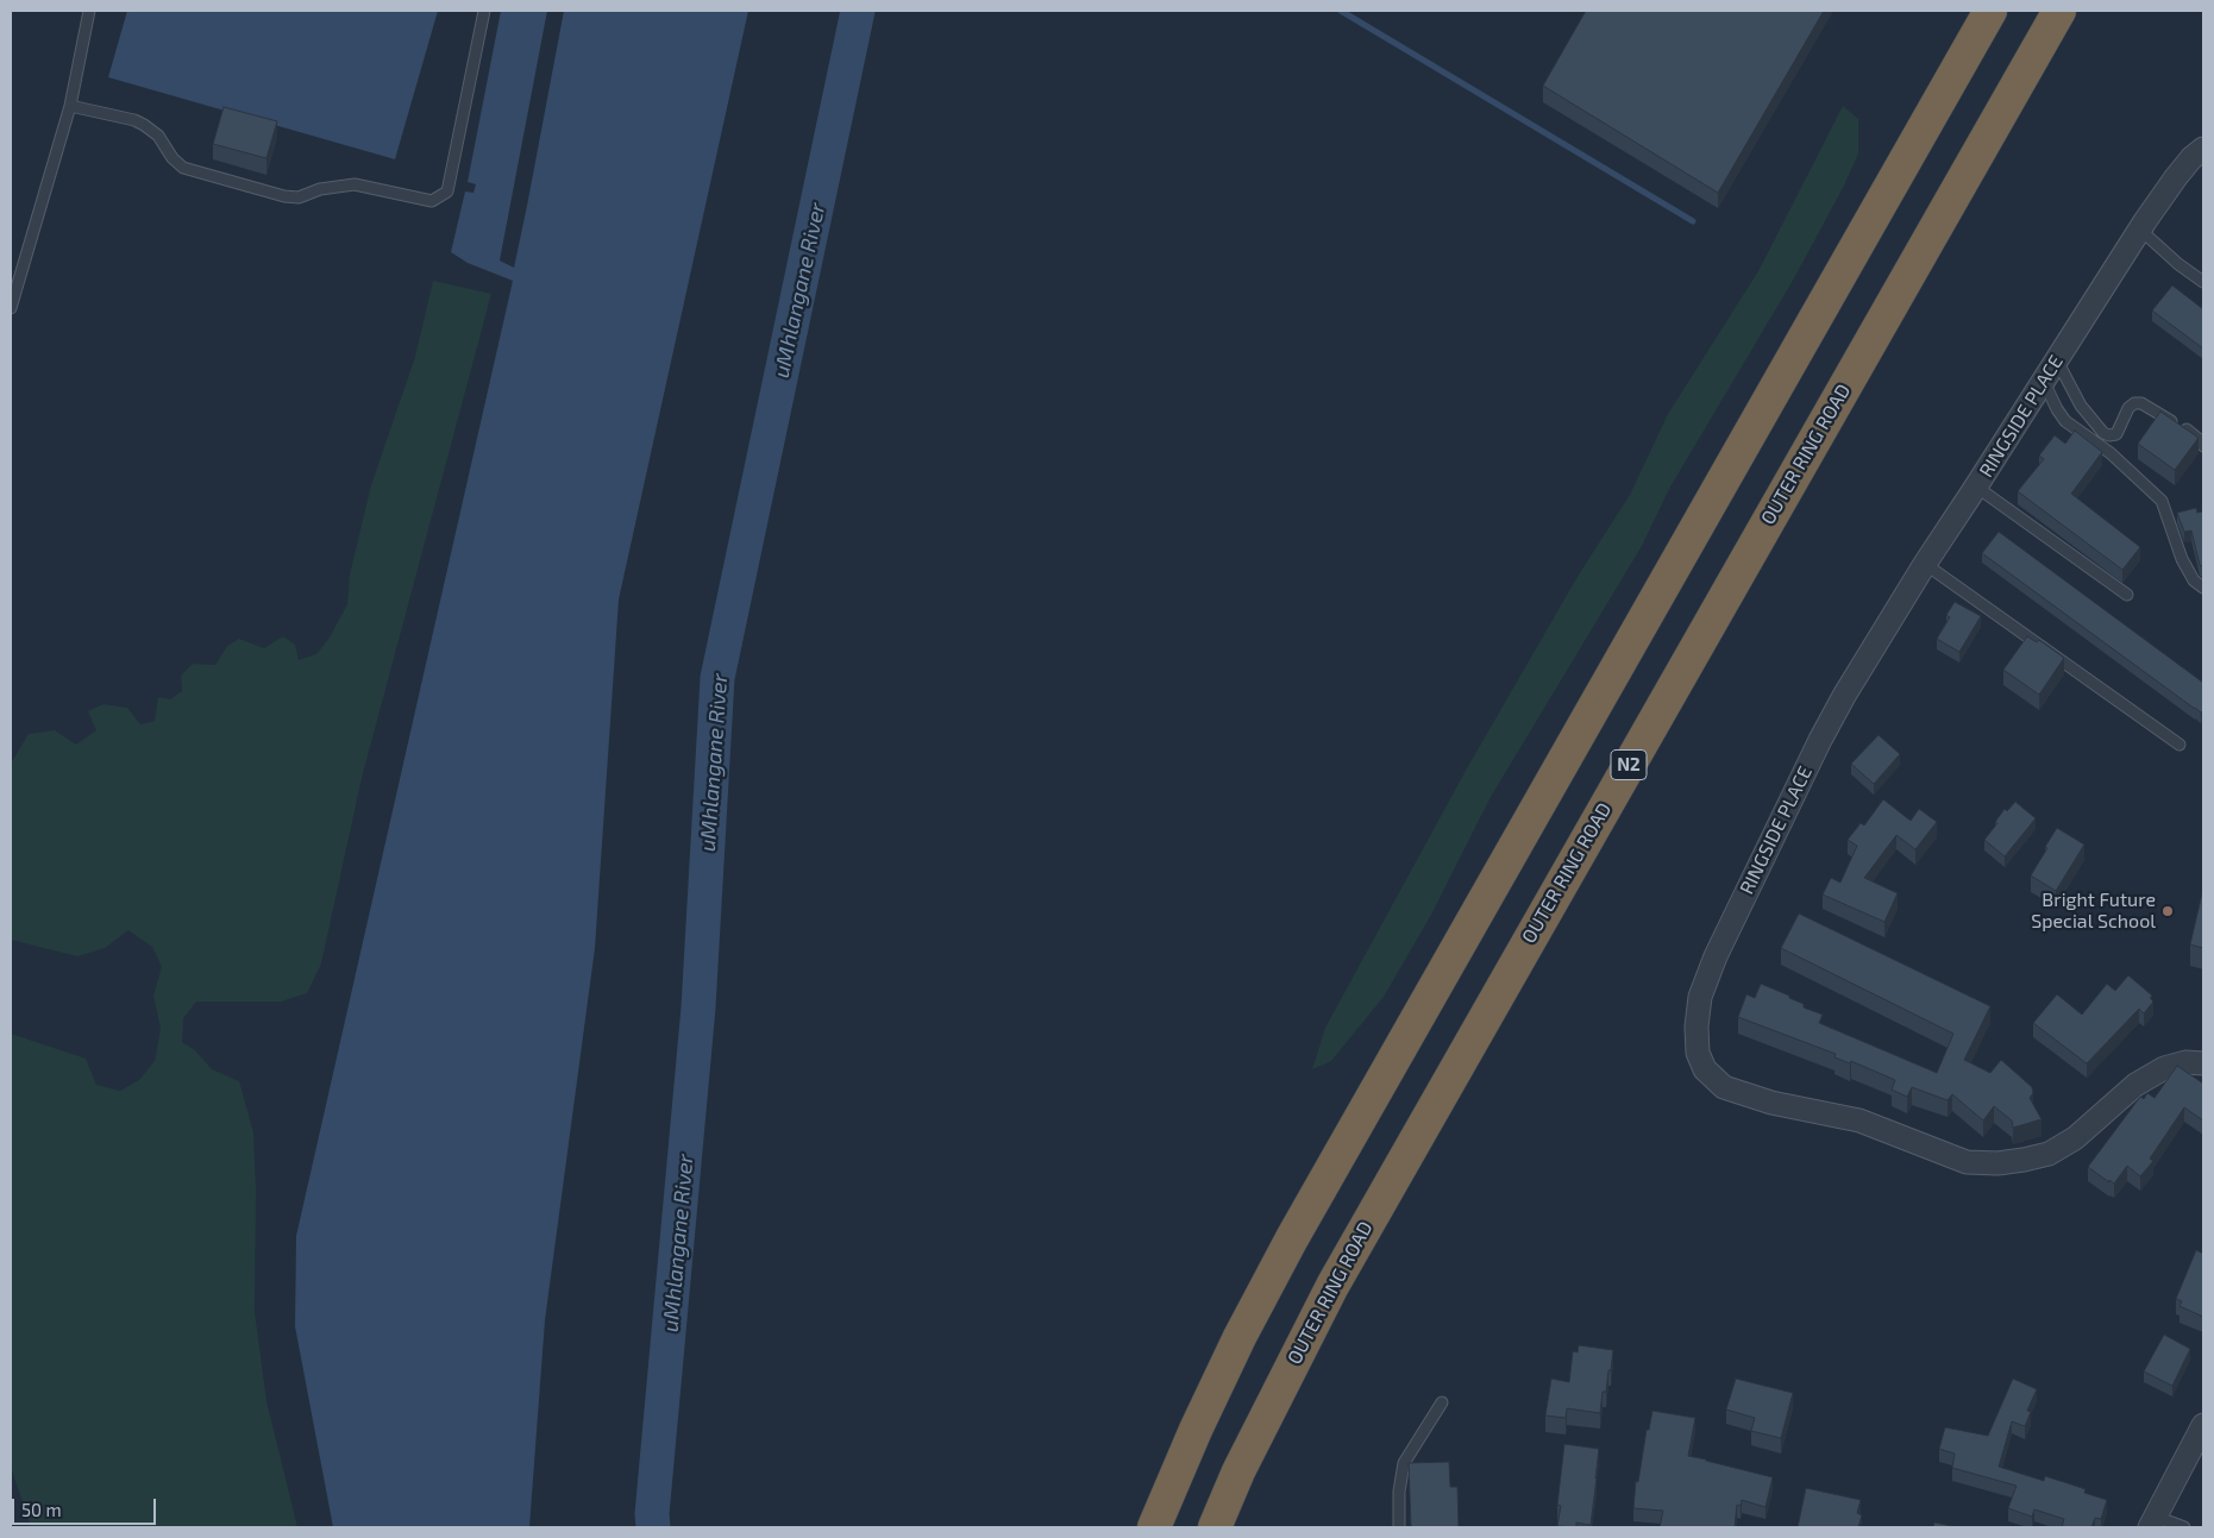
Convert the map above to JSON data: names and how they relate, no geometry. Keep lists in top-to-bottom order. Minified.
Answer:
{"streets":{"highway":["OUTER RING ROAD","N2"],"street":["RINGSIDE PLACE"]},"water":["uMhlangane River"],"places":["Bright Future Special School"],"scale_bar":"50 m"}
